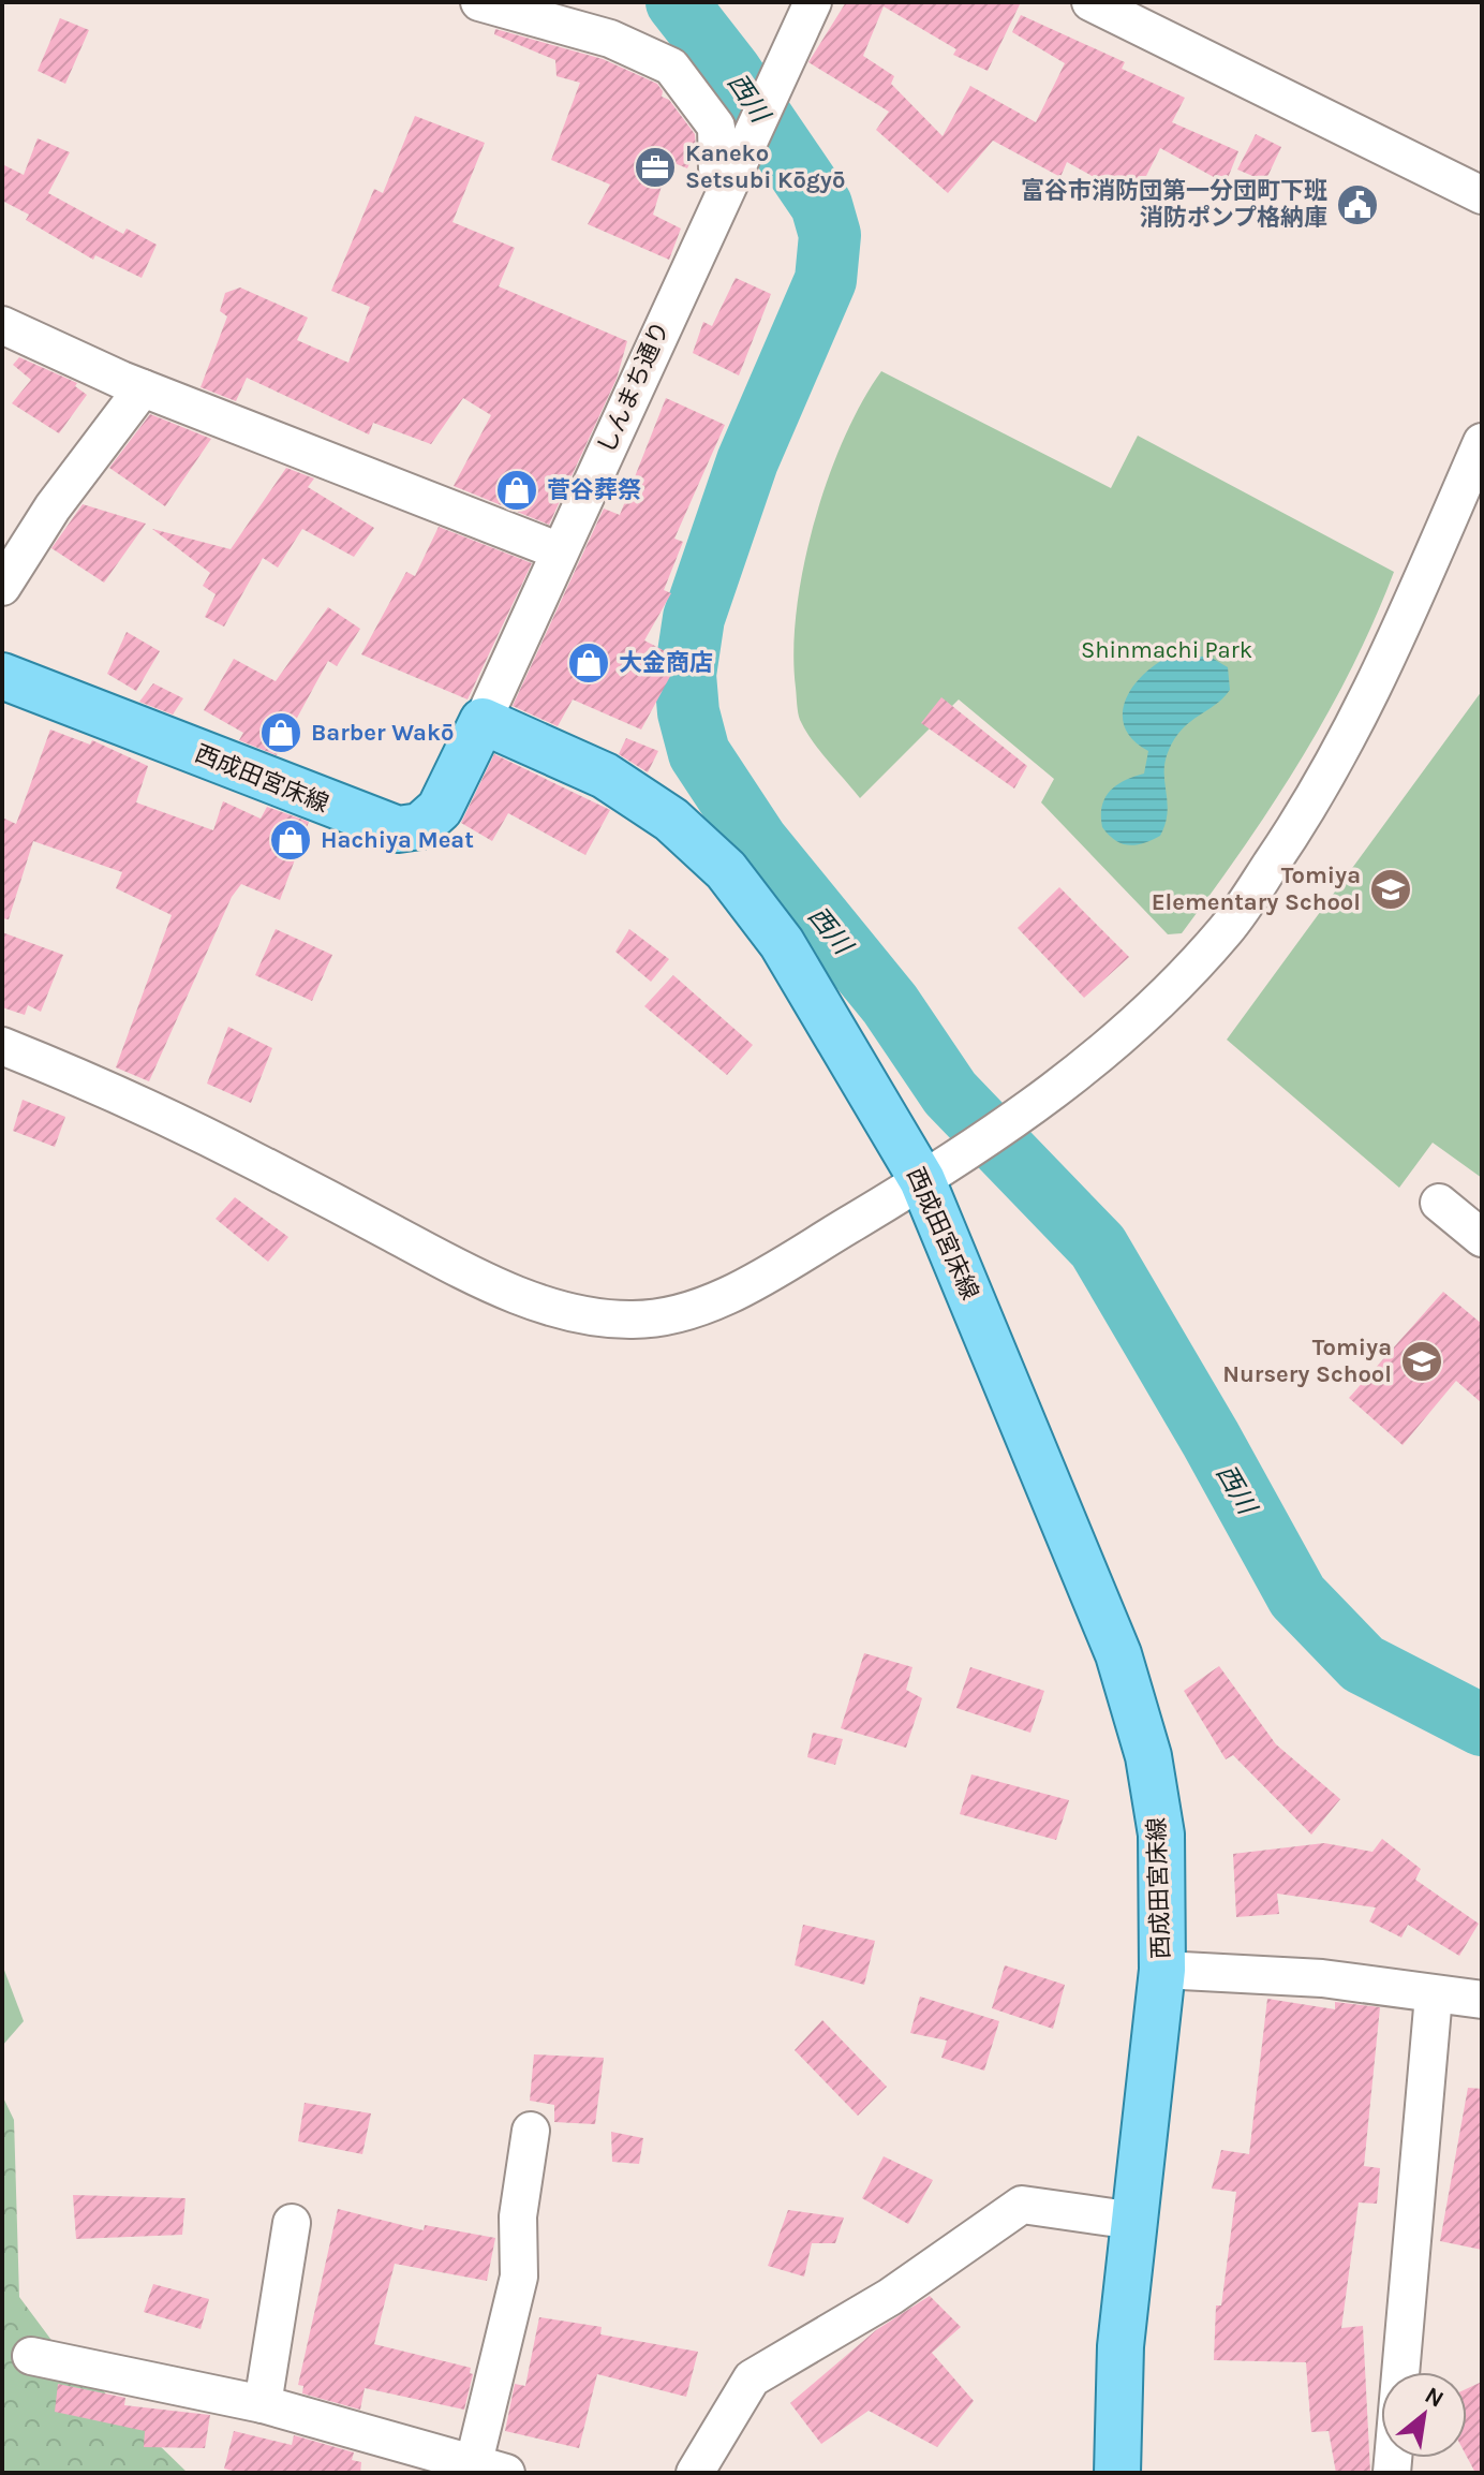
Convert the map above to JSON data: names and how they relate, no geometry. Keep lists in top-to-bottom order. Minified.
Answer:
{"streets":{"main road":["西成田宮床線"],"street":["しんまち通り"]},"crossings":[["しんまち通り","西成田宮床線"]],"water":["西川"],"parks":["Shinmachi Park"],"places":{"office":["Kaneko Setsubi Kōgyō"],"public building":["富谷市消防団第一分団町下班 消防ポンプ格納庫"],"shop":["菅谷葬祭","大金商店","Barber Wakō","Hachiya Meat"],"school or university":["Tomiya Elementary School","Tomiya Nursery School"]},"north":"top right"}
